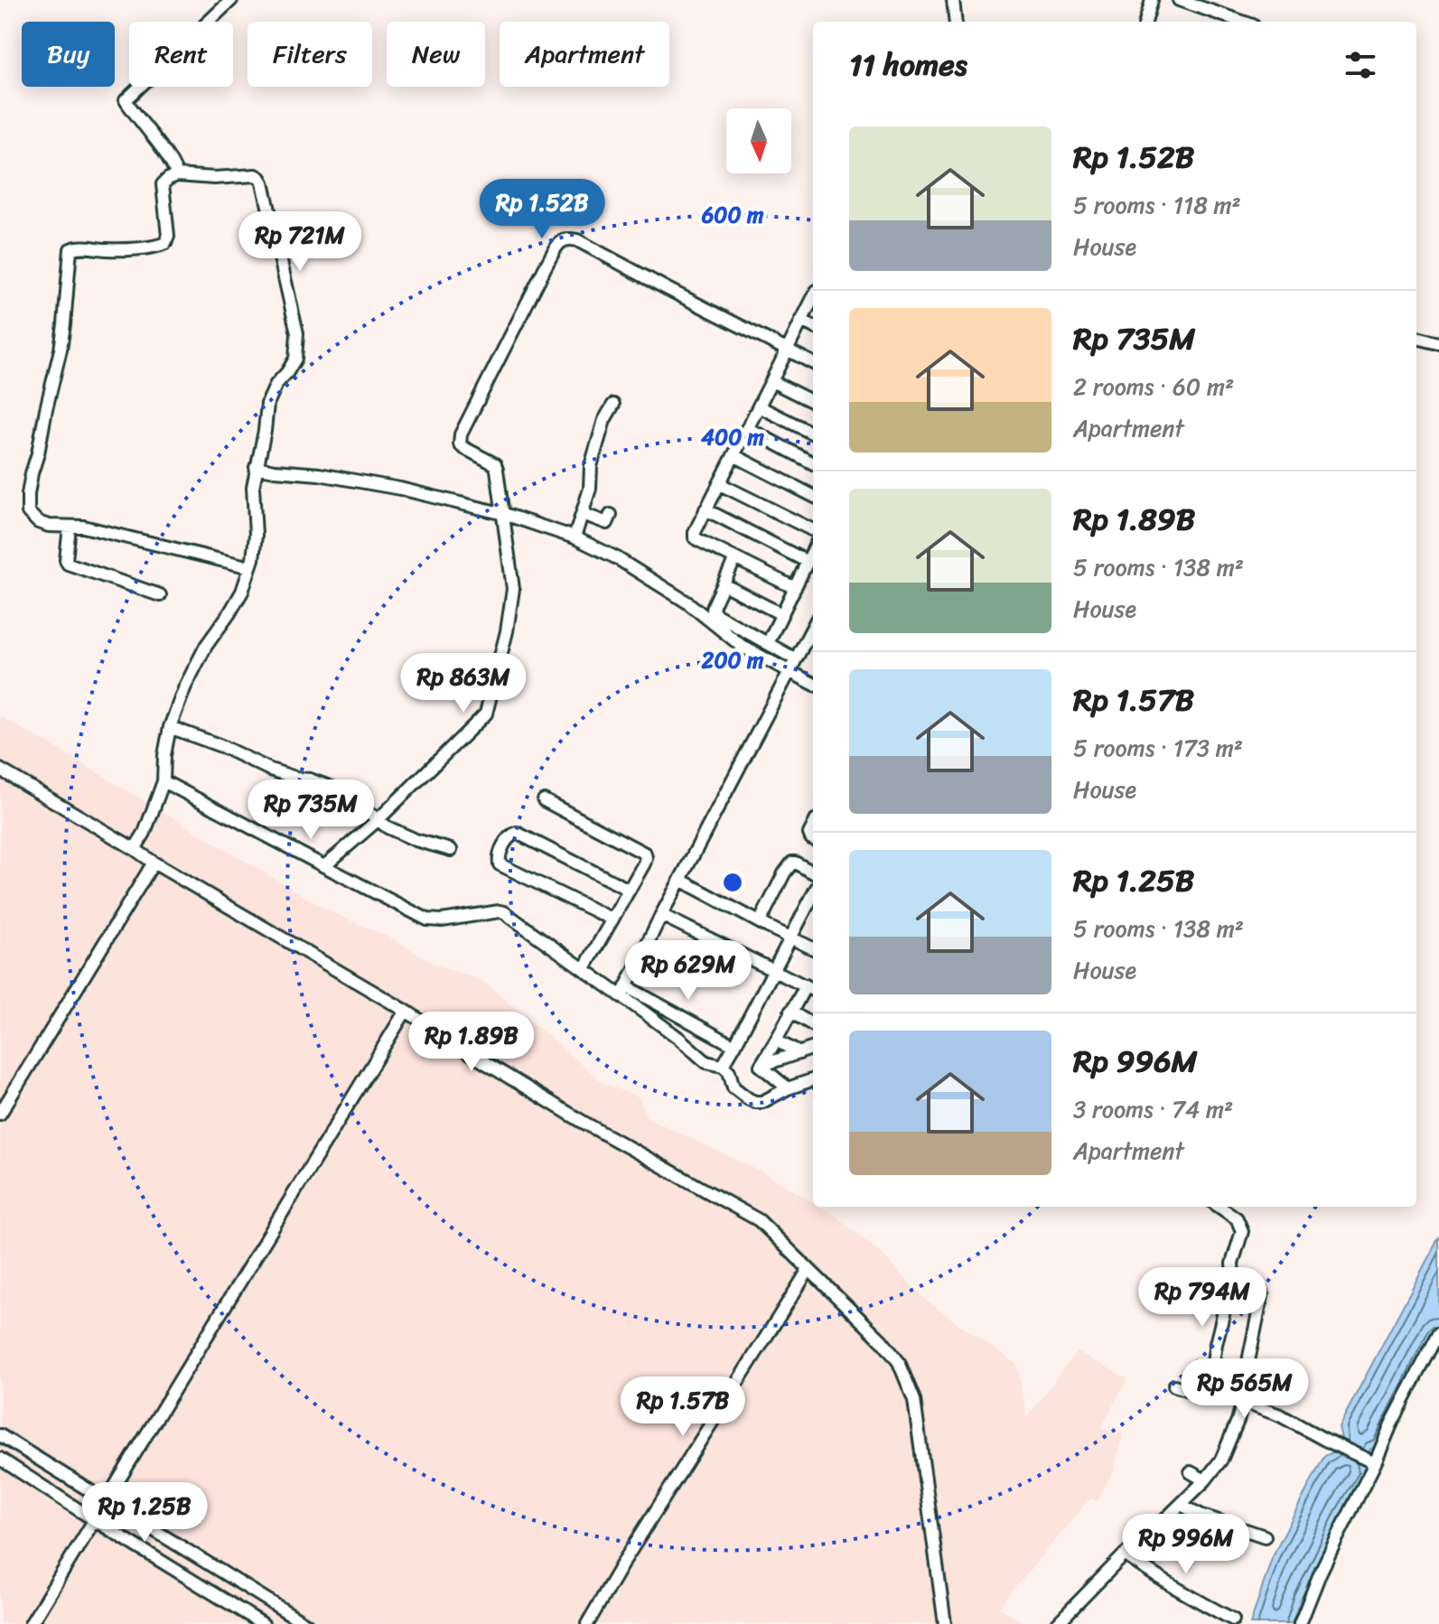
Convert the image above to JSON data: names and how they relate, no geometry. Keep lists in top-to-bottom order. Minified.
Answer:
{"north":"bottom","page":{"chip":["Buy","Rent","Filters","New","Apartment"],"heading":"11 homes","list":[{"name":"Rp 1.52B","note":"5 rooms · 118 m² · House"},{"name":"Rp 735M","note":"2 rooms · 60 m² · Apartment"},{"name":"Rp 1.89B","note":"5 rooms · 138 m² · House"},{"name":"Rp 1.57B","note":"5 rooms · 173 m² · House"},{"name":"Rp 1.25B","note":"5 rooms · 138 m² · House"},{"name":"Rp 996M","note":"3 rooms · 74 m² · Apartment"}],"price":["Rp 1.52B","Rp 721M","Rp 863M","Rp 735M","Rp 629M","Rp 1.89B","Rp 794M","Rp 565M","Rp 1.57B","Rp 1.25B","Rp 996M"]},"rings":["600 m","400 m","200 m"]}
